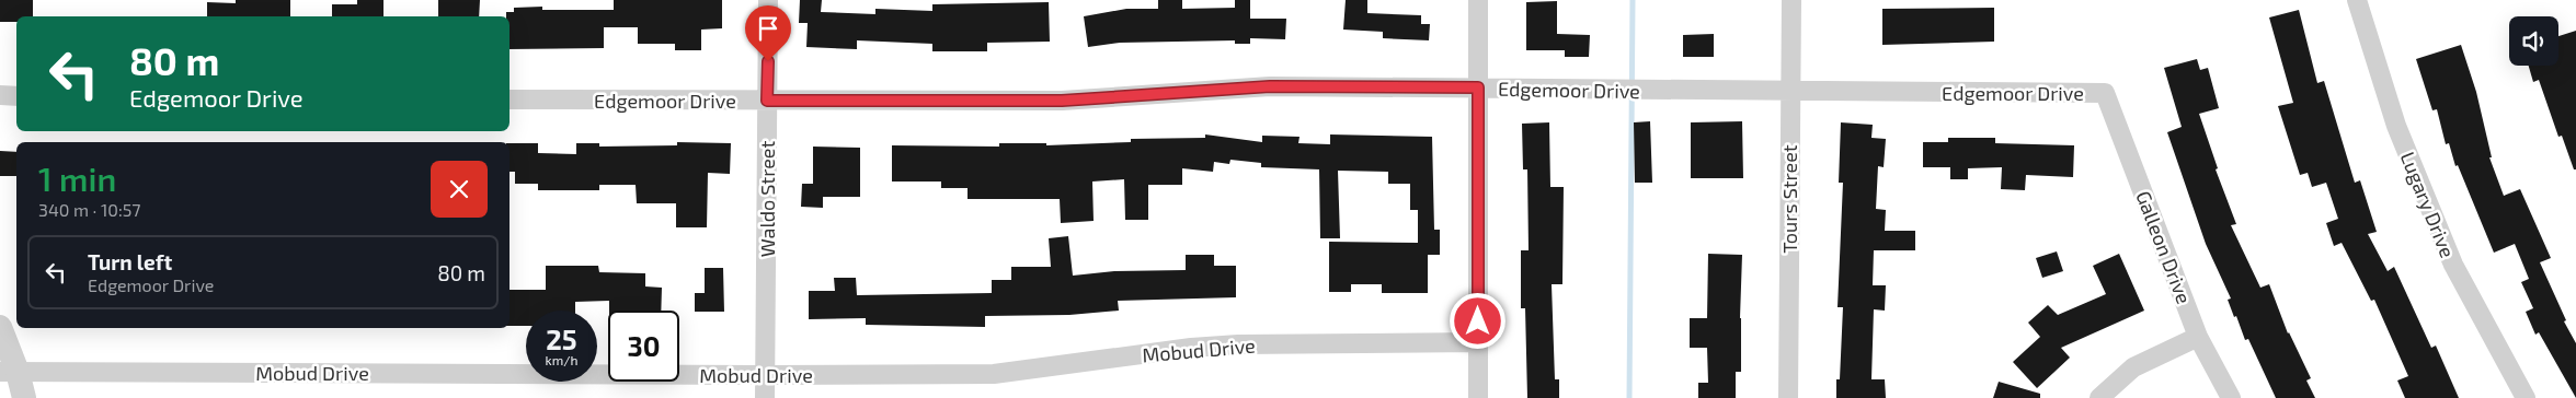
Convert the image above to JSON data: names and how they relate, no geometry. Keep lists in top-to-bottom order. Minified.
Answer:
{"streets":{"street":["Edgemoor Drive","Waldo Street","Tours Street","Lugary Drive","Galleon Drive","Mobud Drive"]},"crossings":[["Edgemoor Drive","Waldo Street"],["Edgemoor Drive","Tours Street"],["Edgemoor Drive","Galleon Drive"],["Waldo Street","Mobud Drive"]],"page":{"turn":["80 m","Edgemoor Drive"],"heading":["1 min","340 m · 10:57"],"list":[{"name":"Turn left","note":"Edgemoor Drive","value":"80 m"}],"speed":"25 km/h","limit":"30"}}
